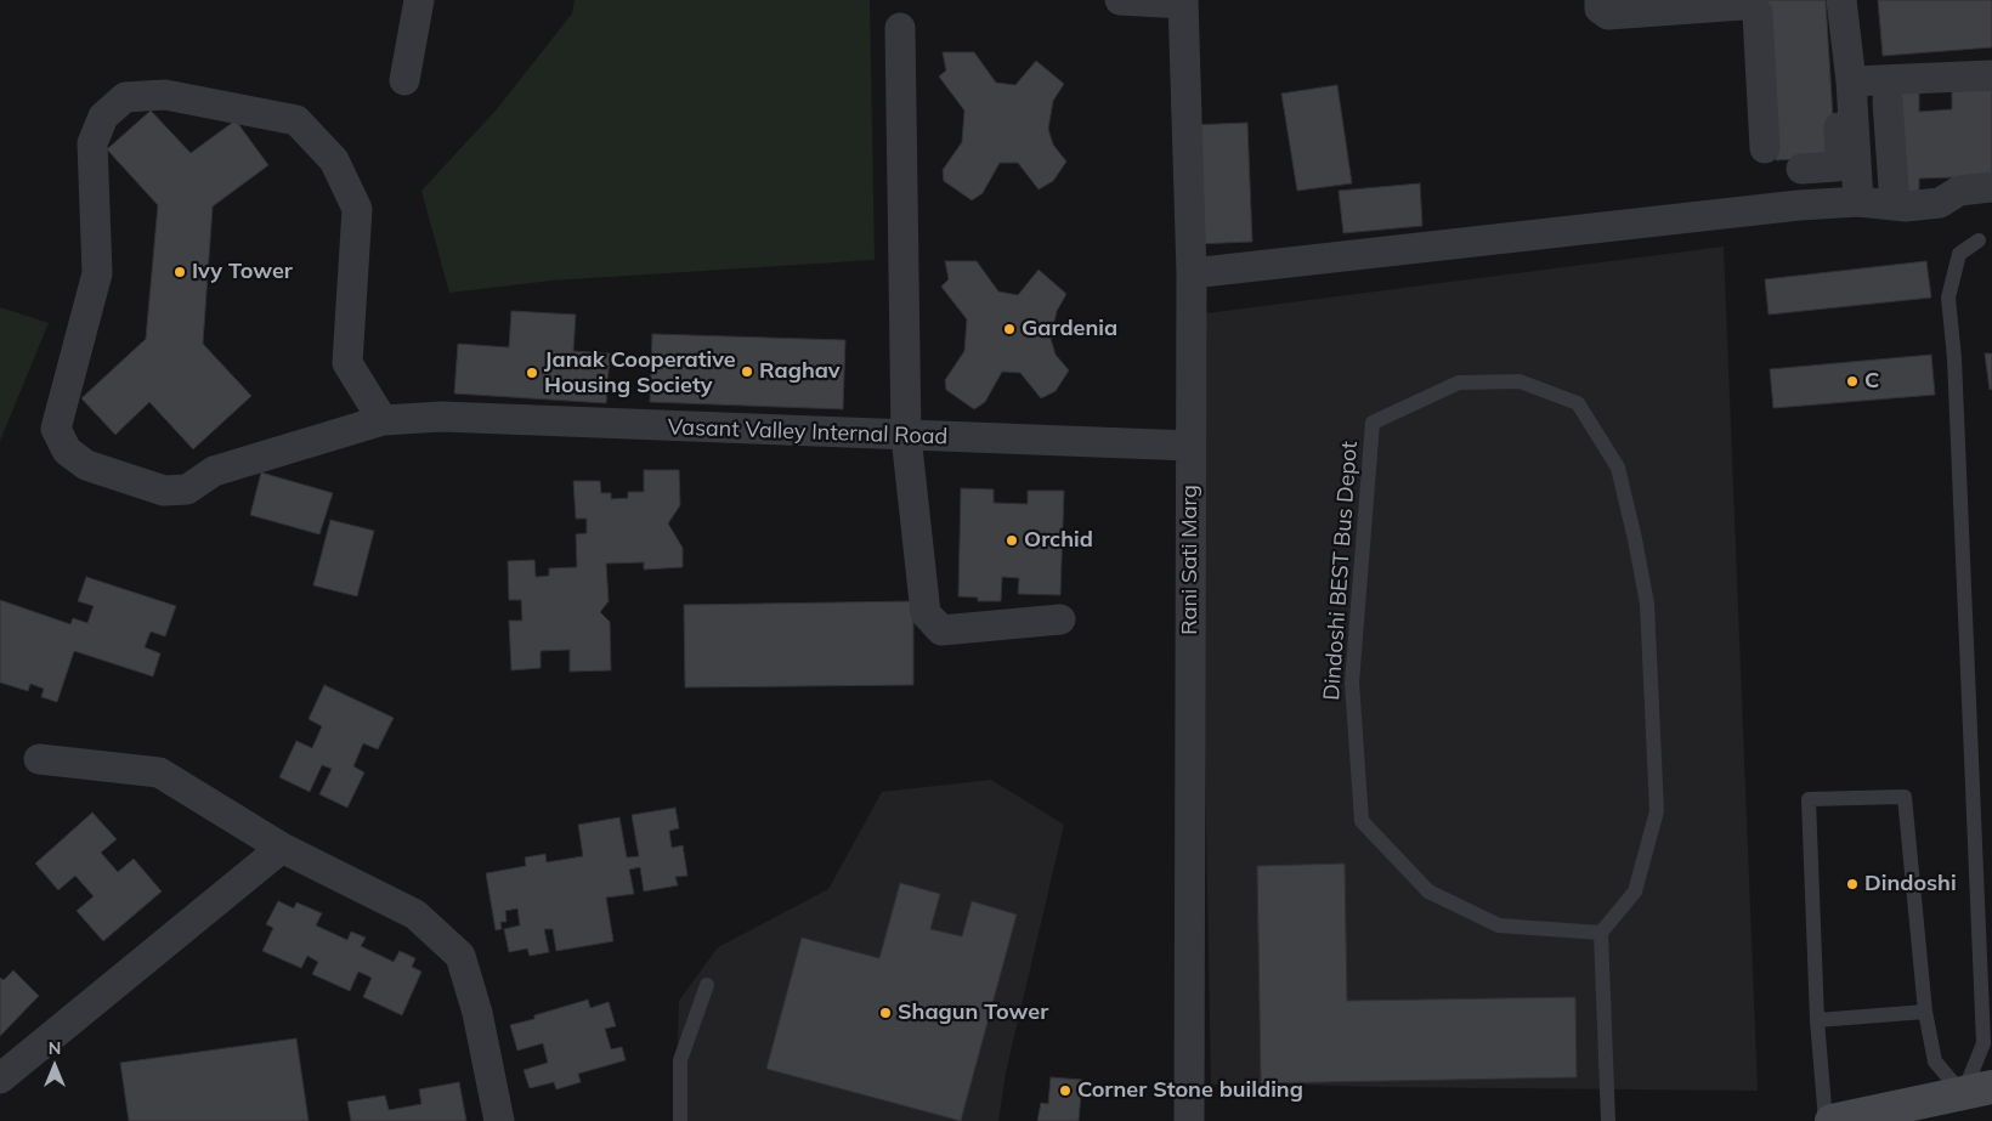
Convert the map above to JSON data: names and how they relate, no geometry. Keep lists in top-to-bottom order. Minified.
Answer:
{"streets":{"street":["Vasant Valley Internal Road","Rani Sati Marg"],"lane":["Dindoshi BEST Bus Depot"]},"crossings":[["Vasant Valley Internal Road","Rani Sati Marg"]],"places":["Ivy Tower","Gardenia","Raghav","Janak Cooperative Housing Society","C","Orchid","Dindoshi","Shagun Tower","Corner Stone building"],"north":"top"}
